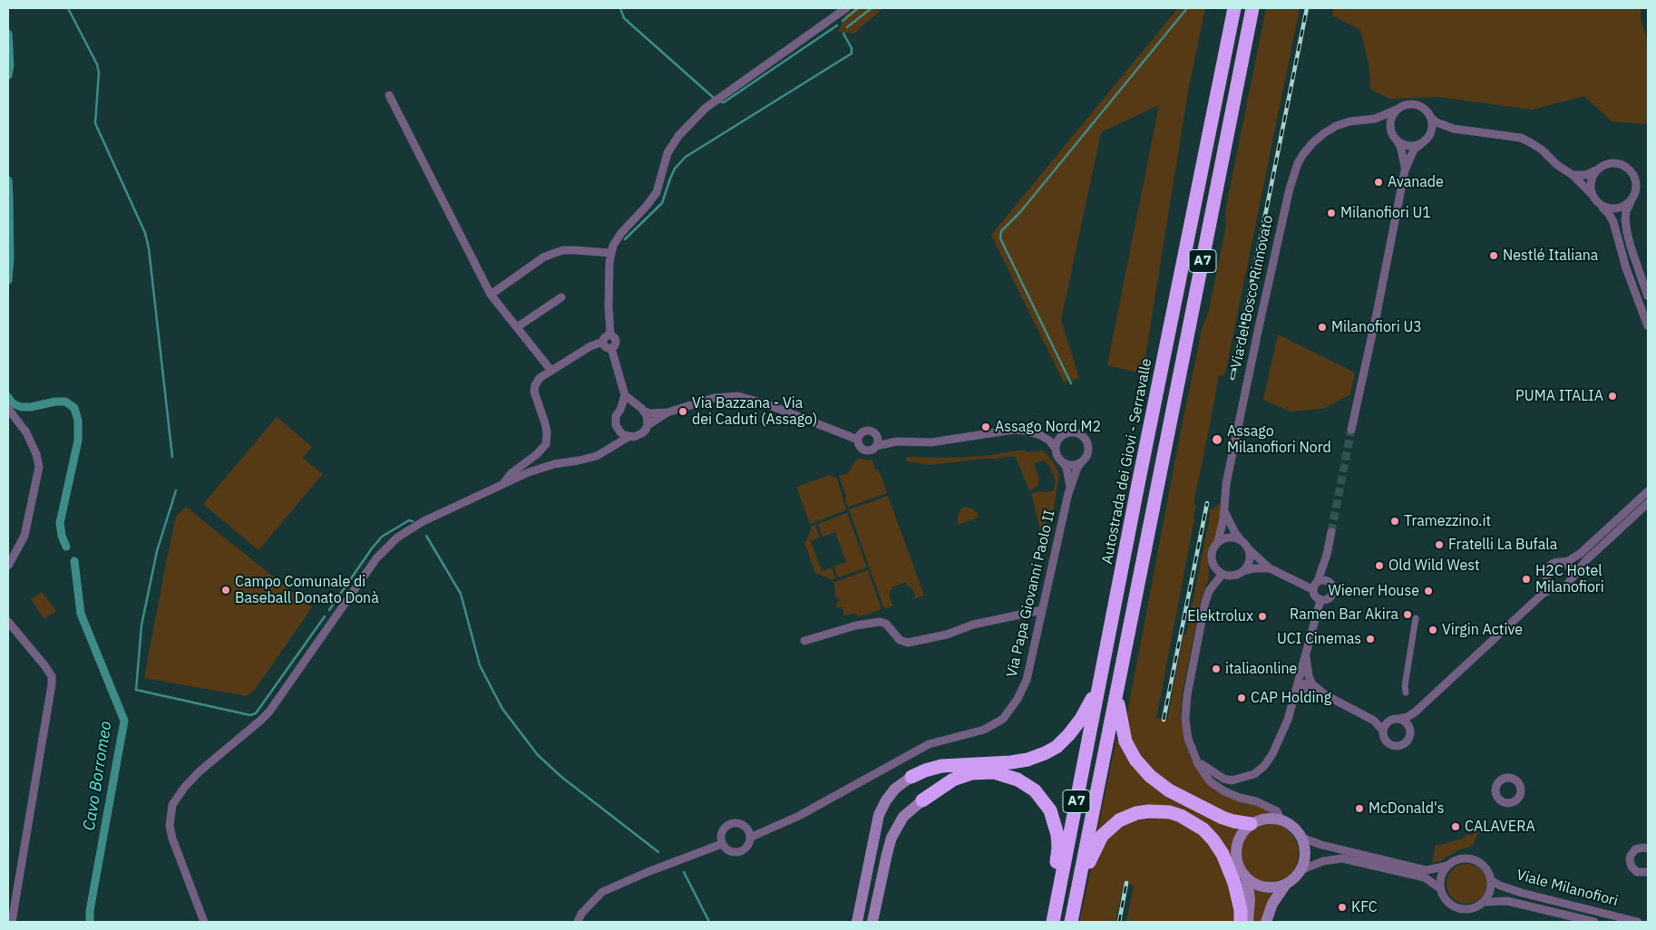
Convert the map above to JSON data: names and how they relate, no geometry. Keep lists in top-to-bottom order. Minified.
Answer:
{"streets":{"highway":["A7","Autostrada dei Giovi - Serravalle"],"main road":["Viale Milanofiori"],"street":["Via del Bosco Rinnovato","Via Papa Giovanni Paolo II"]},"water":["Cavo Borromeo"],"places":["Avanade","Milanofiori U1","Nestlé Italiana","Milanofiori U3","PUMA ITALIA","Via Bazzana - Via dei Caduti (Assago)","Assago Nord M2","Assago Milanofiori Nord","Tramezzino.it","Fratelli La Bufala","Old Wild West","H2C Hotel Milanofiori","Campo Comunale di Baseball Donato Donà","Wiener House","Ramen Bar Akira","Elektrolux","Virgin Active","UCI Cinemas","italiaonline","CAP Holding","McDonald's","CALAVERA","KFC"]}
